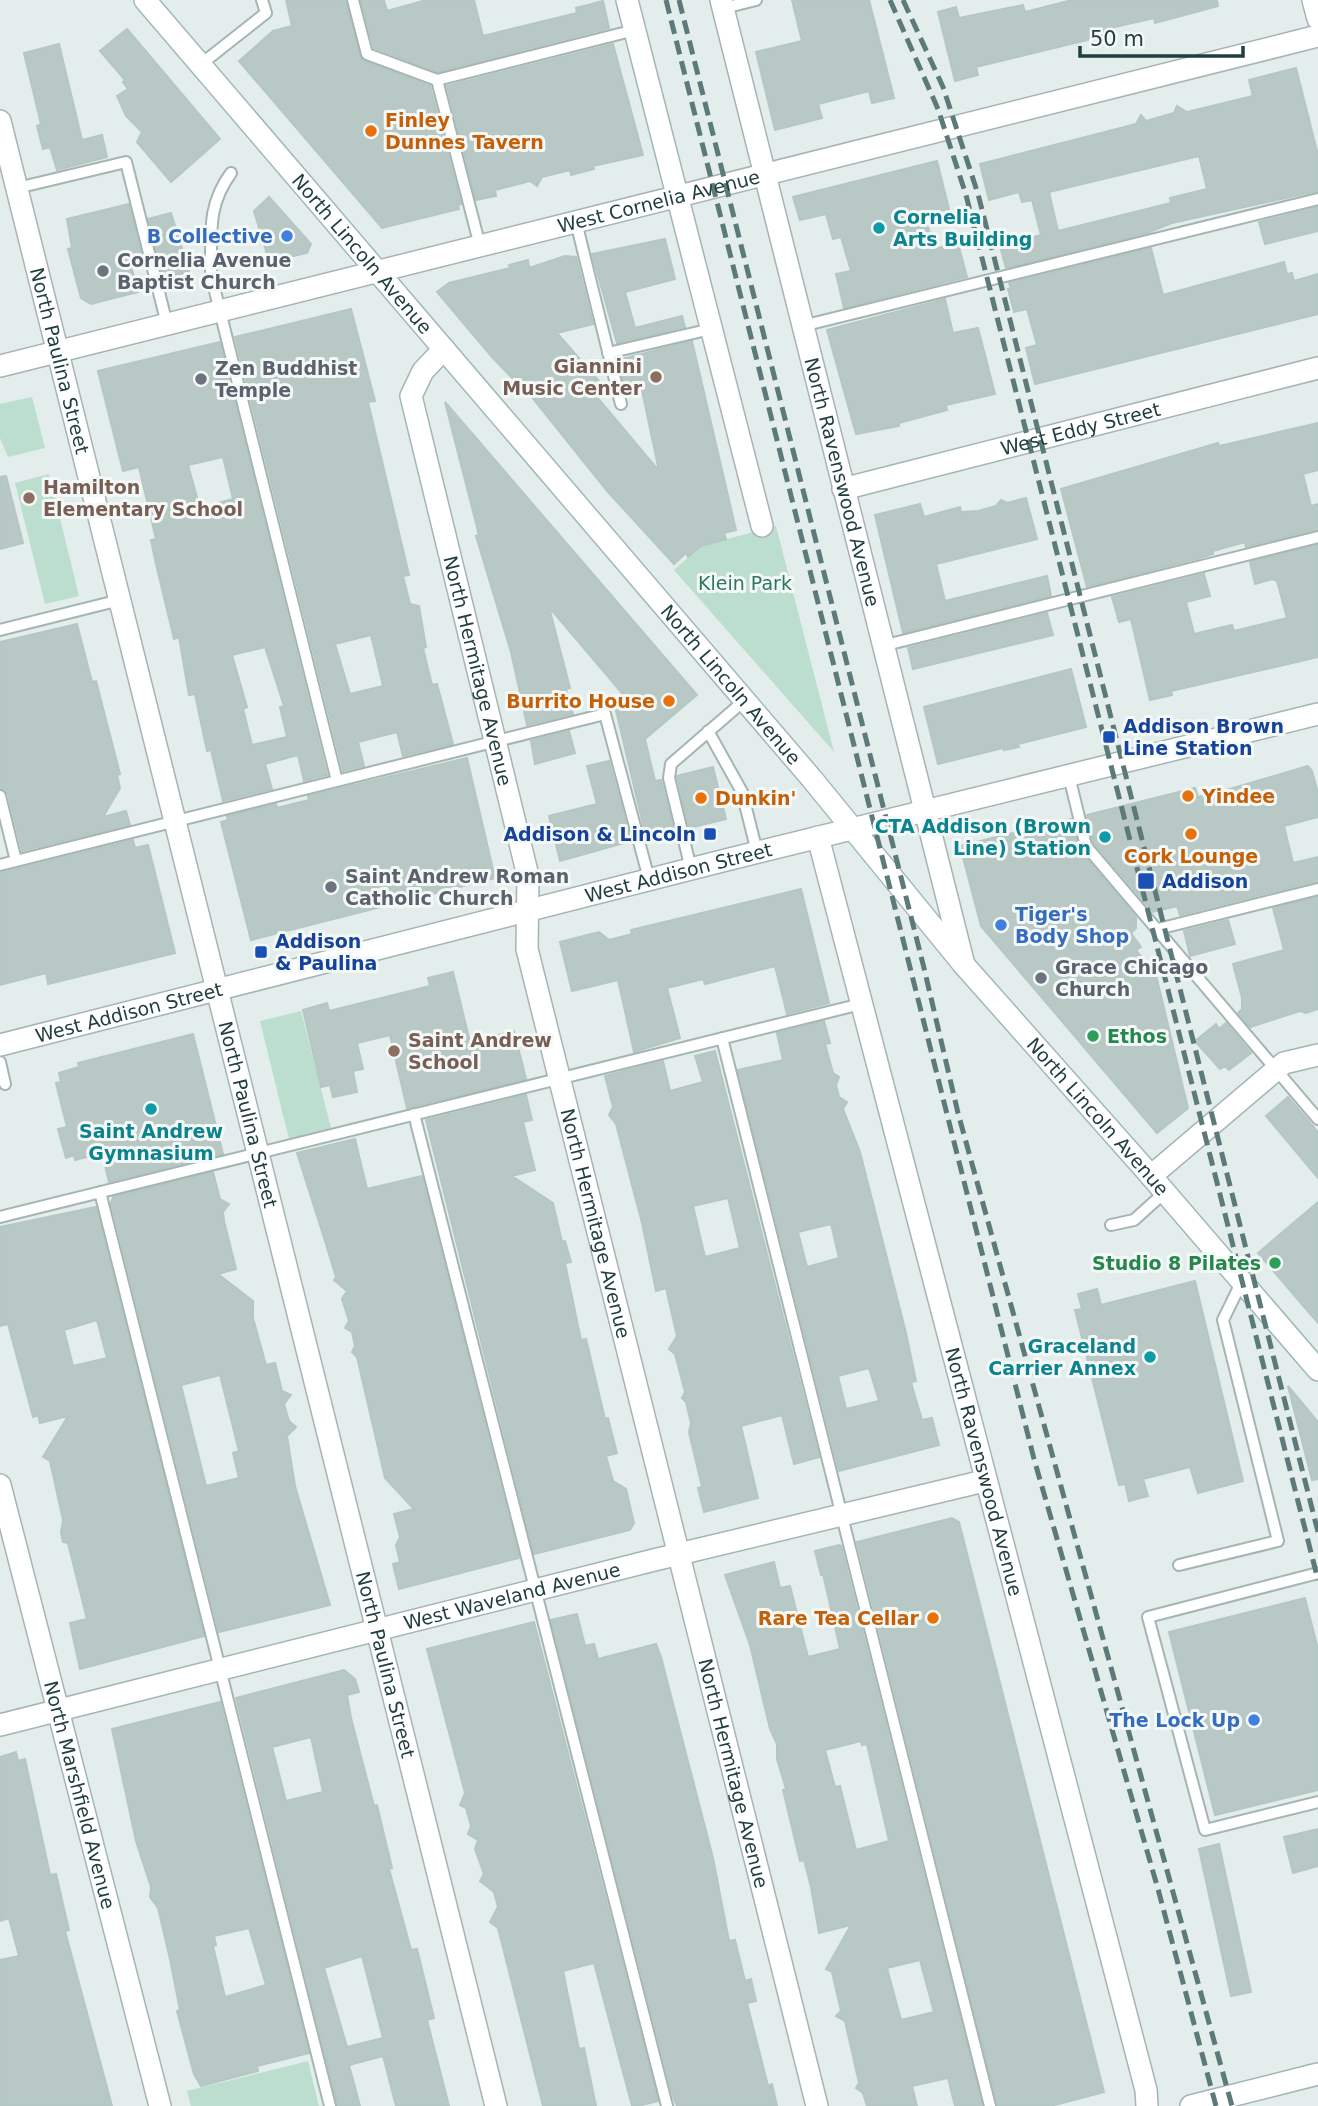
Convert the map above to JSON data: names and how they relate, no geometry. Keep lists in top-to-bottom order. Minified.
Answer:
{"streets":{"street":["West Cornelia Avenue","North Lincoln Avenue","North Paulina Street","West Eddy Street","North Ravenswood Avenue","North Hermitage Avenue","West Addison Street","West Waveland Avenue","North Marshfield Avenue"]},"crossings":[["West Cornelia Avenue","North Lincoln Avenue"],["West Cornelia Avenue","North Paulina Street"],["West Cornelia Avenue","North Ravenswood Avenue"],["North Lincoln Avenue","North Ravenswood Avenue"],["North Lincoln Avenue","North Hermitage Avenue"],["North Lincoln Avenue","West Addison Street"],["North Paulina Street","West Addison Street"],["North Paulina Street","West Waveland Avenue"],["West Eddy Street","North Ravenswood Avenue"],["North Ravenswood Avenue","West Addison Street"],["North Ravenswood Avenue","West Waveland Avenue"],["North Hermitage Avenue","West Addison Street"],["North Hermitage Avenue","West Waveland Avenue"],["West Waveland Avenue","North Marshfield Avenue"]],"parks":["Klein Park"],"places":{"other":["Finley Dunnes Tavern","Cornelia Arts Building","B Collective","Cornelia Avenue Baptist Church","Giannini Music Center","Zen Buddhist Temple","Hamilton Elementary School","Burrito House","Yindee","Dunkin'","Cork Lounge","CTA Addison (Brown Line) Station","Saint Andrew Roman Catholic Church","Tiger's Body Shop","Grace Chicago Church","Ethos","Saint Andrew School","Saint Andrew Gymnasium","Studio 8 Pilates","Graceland Carrier Annex","Rare Tea Cellar","The Lock Up"],"transit":["Addison Brown Line Station","Addison & Lincoln","Addison","Addison & Paulina"]},"scale_bar":"50 m"}
